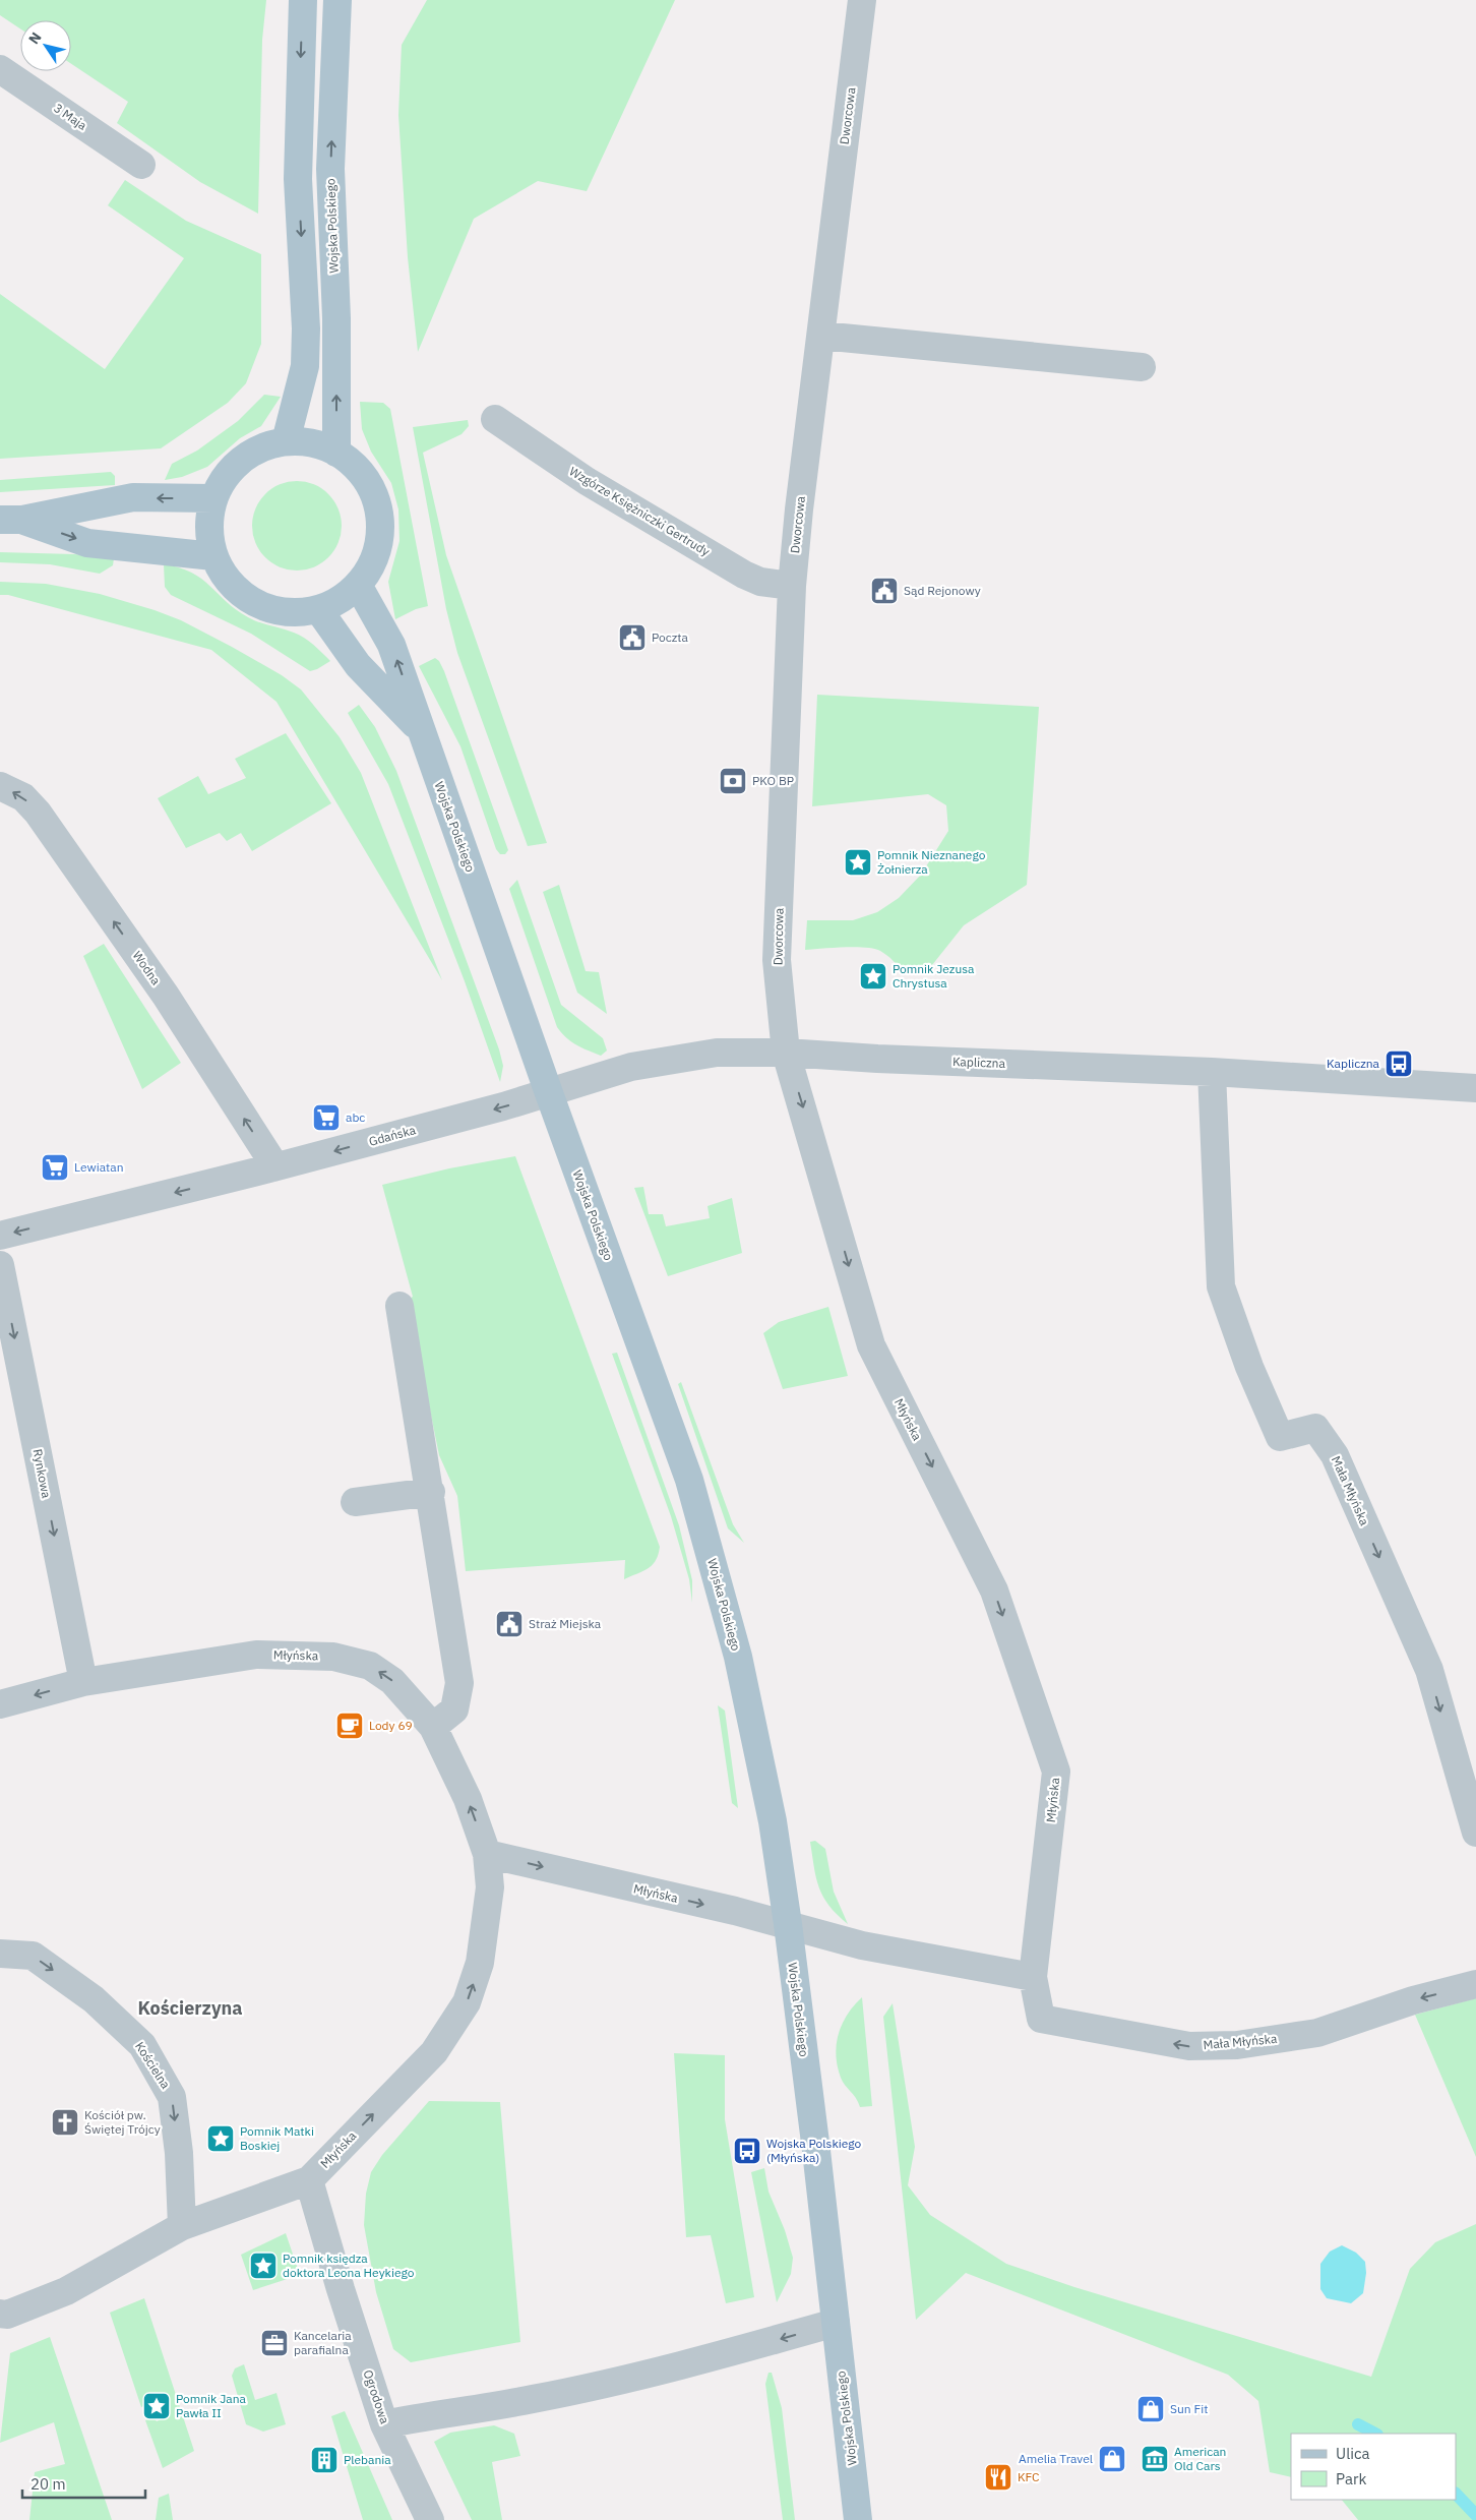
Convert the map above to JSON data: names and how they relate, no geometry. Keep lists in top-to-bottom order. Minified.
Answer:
{"streets":{"main road":["Wojska Polskiego"],"street":["Dworcowa","3 Maja","Wzgórze Księżniczki Gertrudy","Wodna","Kapliczna","Gdańska","Młyńska","Rynkowa","Mała Młyńska","Kościelna","Ogrodowa"]},"crossings":[["Dworcowa","Wzgórze Księżniczki Gertrudy"],["Dworcowa","Kapliczna"],["Dworcowa","Gdańska"],["Dworcowa","Młyńska"],["Wojska Polskiego","Gdańska"],["Wojska Polskiego","Młyńska"],["Wodna","Gdańska"],["Kapliczna","Gdańska"],["Kapliczna","Młyńska"],["Kapliczna","Mała Młyńska"],["Gdańska","Młyńska"],["Młyńska","Rynkowa"],["Młyńska","Mała Młyńska"],["Młyńska","Ogrodowa"]],"one_way":["Wodna","Gdańska","Rynkowa","Kościelna"],"districts":["Kościerzyna"],"places":{"public building":["Sąd Rejonowy","Poczta","Straż Miejska"],"bank":["PKO BP"],"place":["Pomnik Nieznanego Żołnierza","Pomnik Jezusa Chrystusa","Pomnik Matki Boskiej","Pomnik księdza doktora Leona Heykiego","Pomnik Jana Pawła II"],"bus stop":["Kapliczna","Wojska Polskiego (Młyńska)"],"supermarket":["abc","Lewiatan"],"cafe":["Lody 69"],"church":["Kościół pw. Świętej Trójcy"],"office":["Kancelaria parafialna"],"shop":["Sun Fit","Amelia Travel"],"museum":["American Old Cars"],"building":["Plebania"],"restaurant":["KFC"]},"legend":["Ulica","Park"],"scale_bar":"20 m","north":"top left"}
